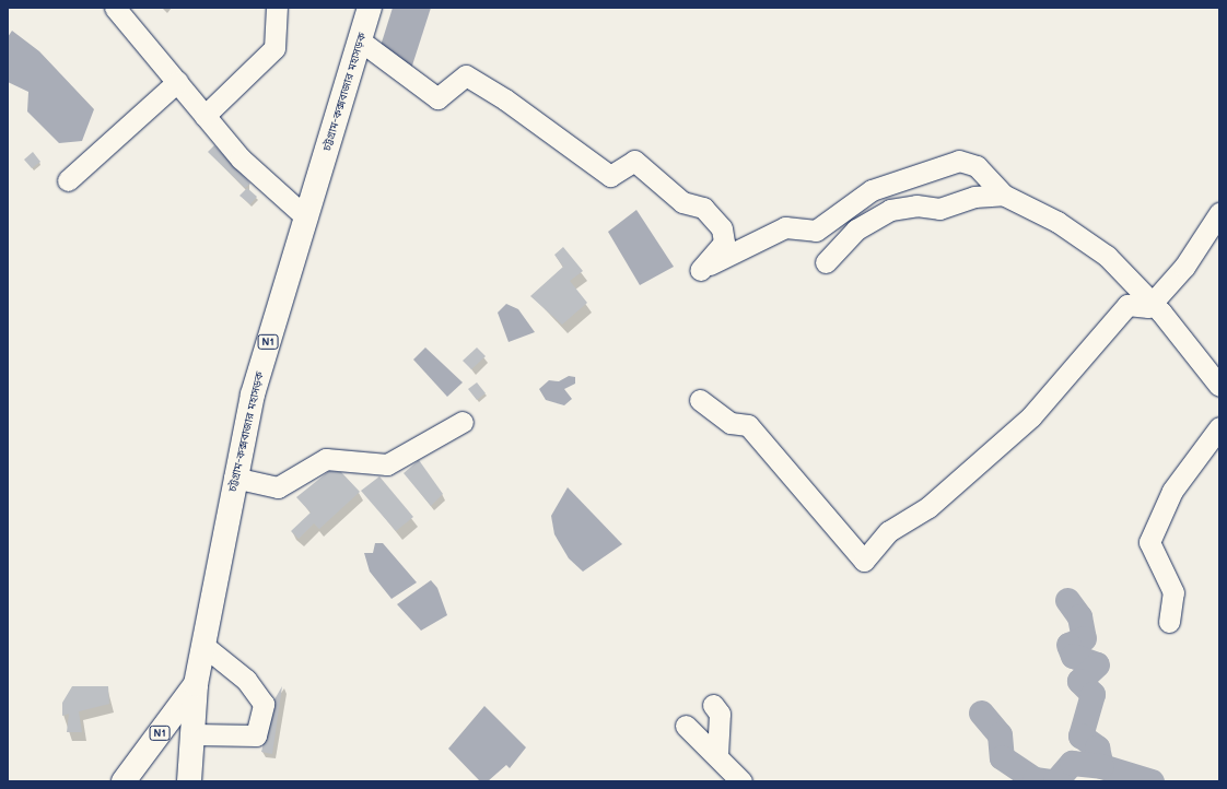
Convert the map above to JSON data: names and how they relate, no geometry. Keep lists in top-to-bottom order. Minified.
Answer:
{"streets":{"highway":["চট্টগ্রাম-কক্সবাজার মহাসড়ক","N1"]}}
